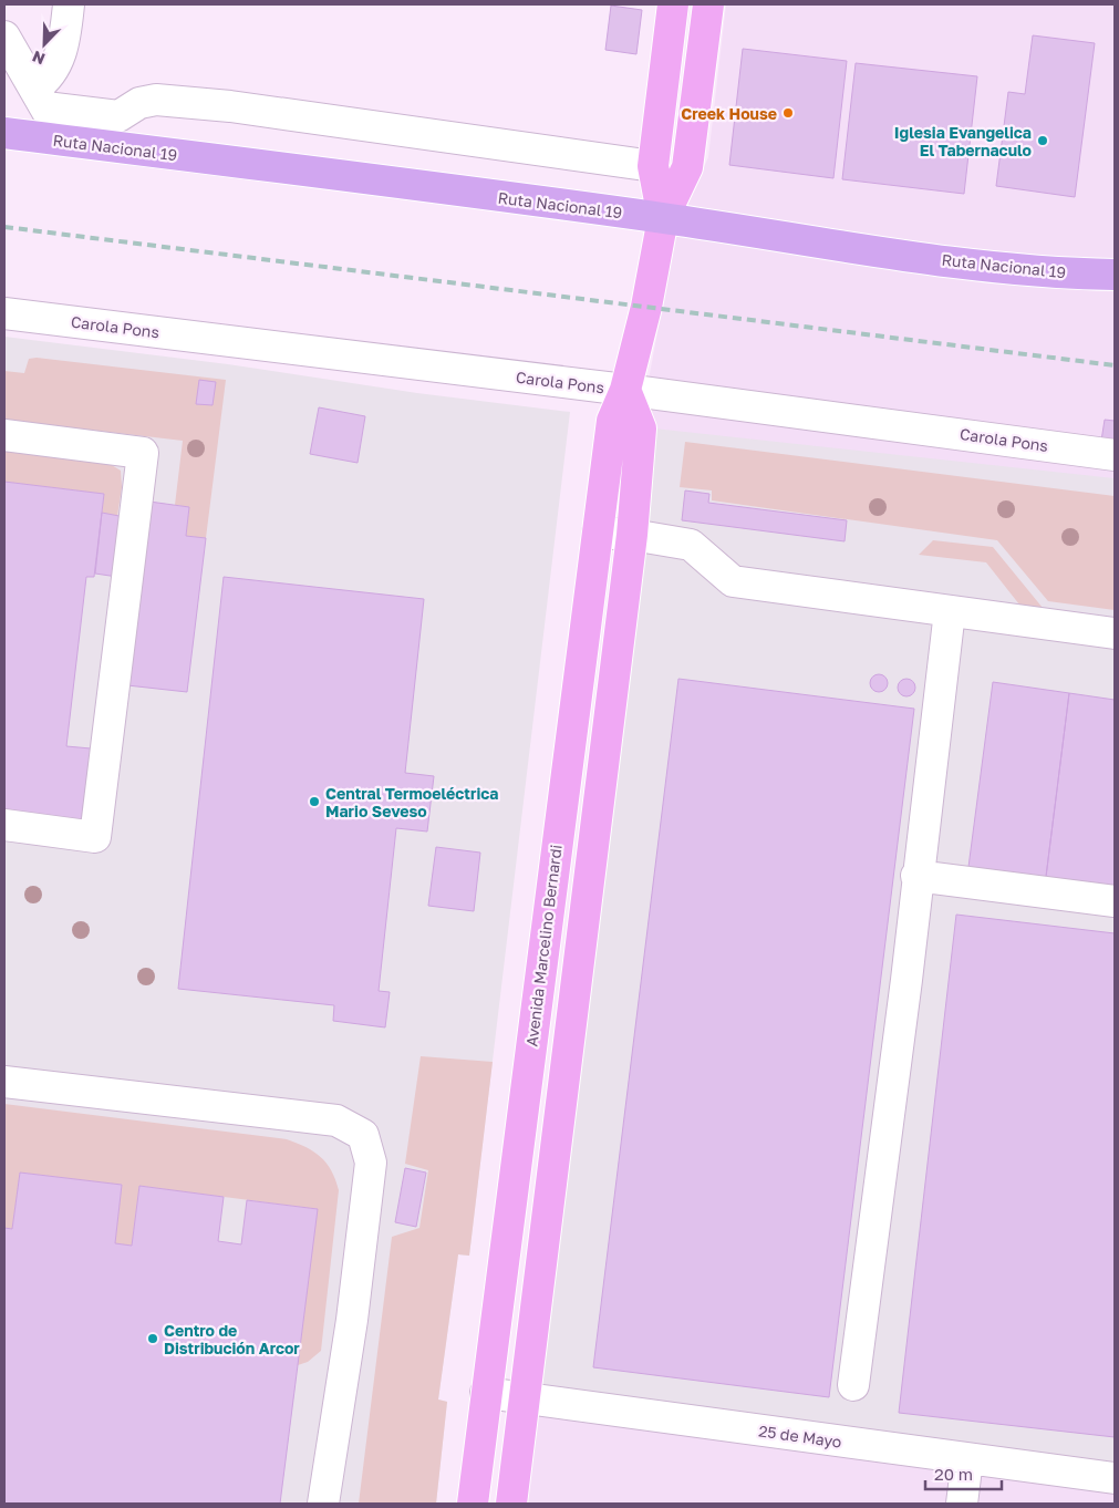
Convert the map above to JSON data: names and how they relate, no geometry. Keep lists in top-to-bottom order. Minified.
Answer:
{"streets":{"highway":["Ruta Nacional 19"],"main road":["Avenida Marcelino Bernardi"],"street":["Carola Pons","25 de Mayo"]},"crossings":[["Ruta Nacional 19","Avenida Marcelino Bernardi"],["Carola Pons","Avenida Marcelino Bernardi"],["Avenida Marcelino Bernardi","25 de Mayo"]],"places":["Creek House","Iglesia Evangelica El Tabernaculo","Central Termoeléctrica Mario Seveso","Centro de Distribución Arcor"],"scale_bar":"20 m","north":"bottom left"}
